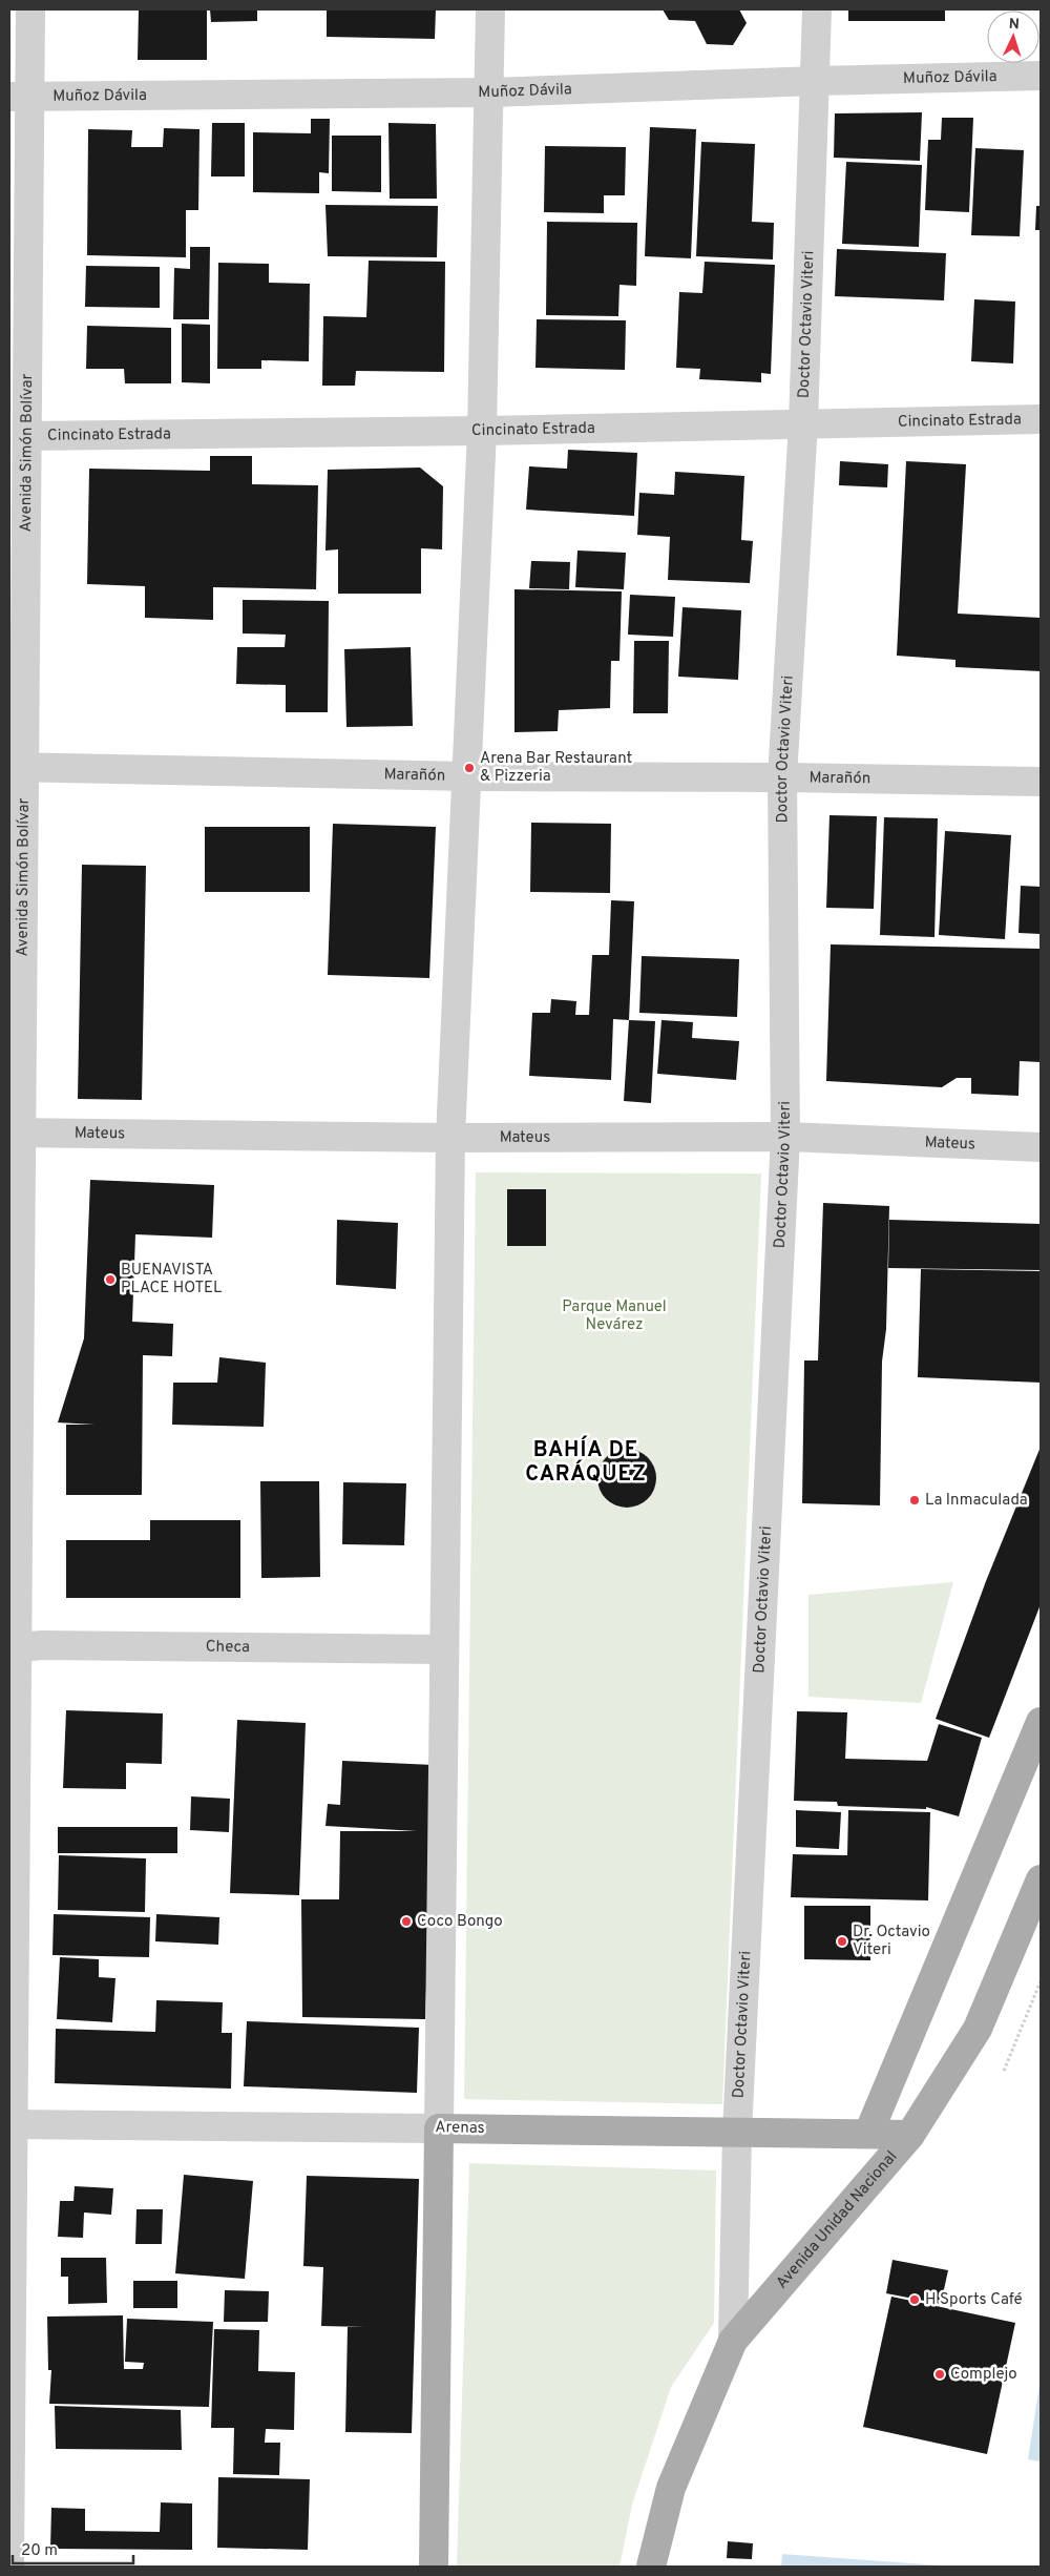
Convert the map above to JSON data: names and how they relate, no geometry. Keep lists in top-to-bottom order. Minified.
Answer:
{"streets":{"main road":["Arenas","Avenida Unidad Nacional"],"street":["Muñoz Dávila","Doctor Octavio Viteri","Cincinato Estrada","Avenida Simón Bolívar","Marañón","Mateus","Checa"]},"crossings":[["Muñoz Dávila","Doctor Octavio Viteri"],["Muñoz Dávila","Avenida Simón Bolívar"],["Doctor Octavio Viteri","Cincinato Estrada"],["Doctor Octavio Viteri","Marañón"],["Doctor Octavio Viteri","Mateus"],["Doctor Octavio Viteri","Arenas"],["Doctor Octavio Viteri","Avenida Unidad Nacional"],["Cincinato Estrada","Avenida Simón Bolívar"],["Avenida Simón Bolívar","Marañón"],["Avenida Simón Bolívar","Mateus"],["Avenida Simón Bolívar","Checa"],["Avenida Simón Bolívar","Arenas"],["Arenas","Avenida Unidad Nacional"]],"districts":["BAHÍA DE CARÁQUEZ"],"parks":["Parque Manuel Nevárez"],"places":["Arena Bar Restaurant & Pizzeria","BUENAVISTA PLACE HOTEL","La Inmaculada","Coco Bongo","Dr. Octavio Viteri","H Sports Café","Complejo"],"scale_bar":"20 m","north":"top"}
